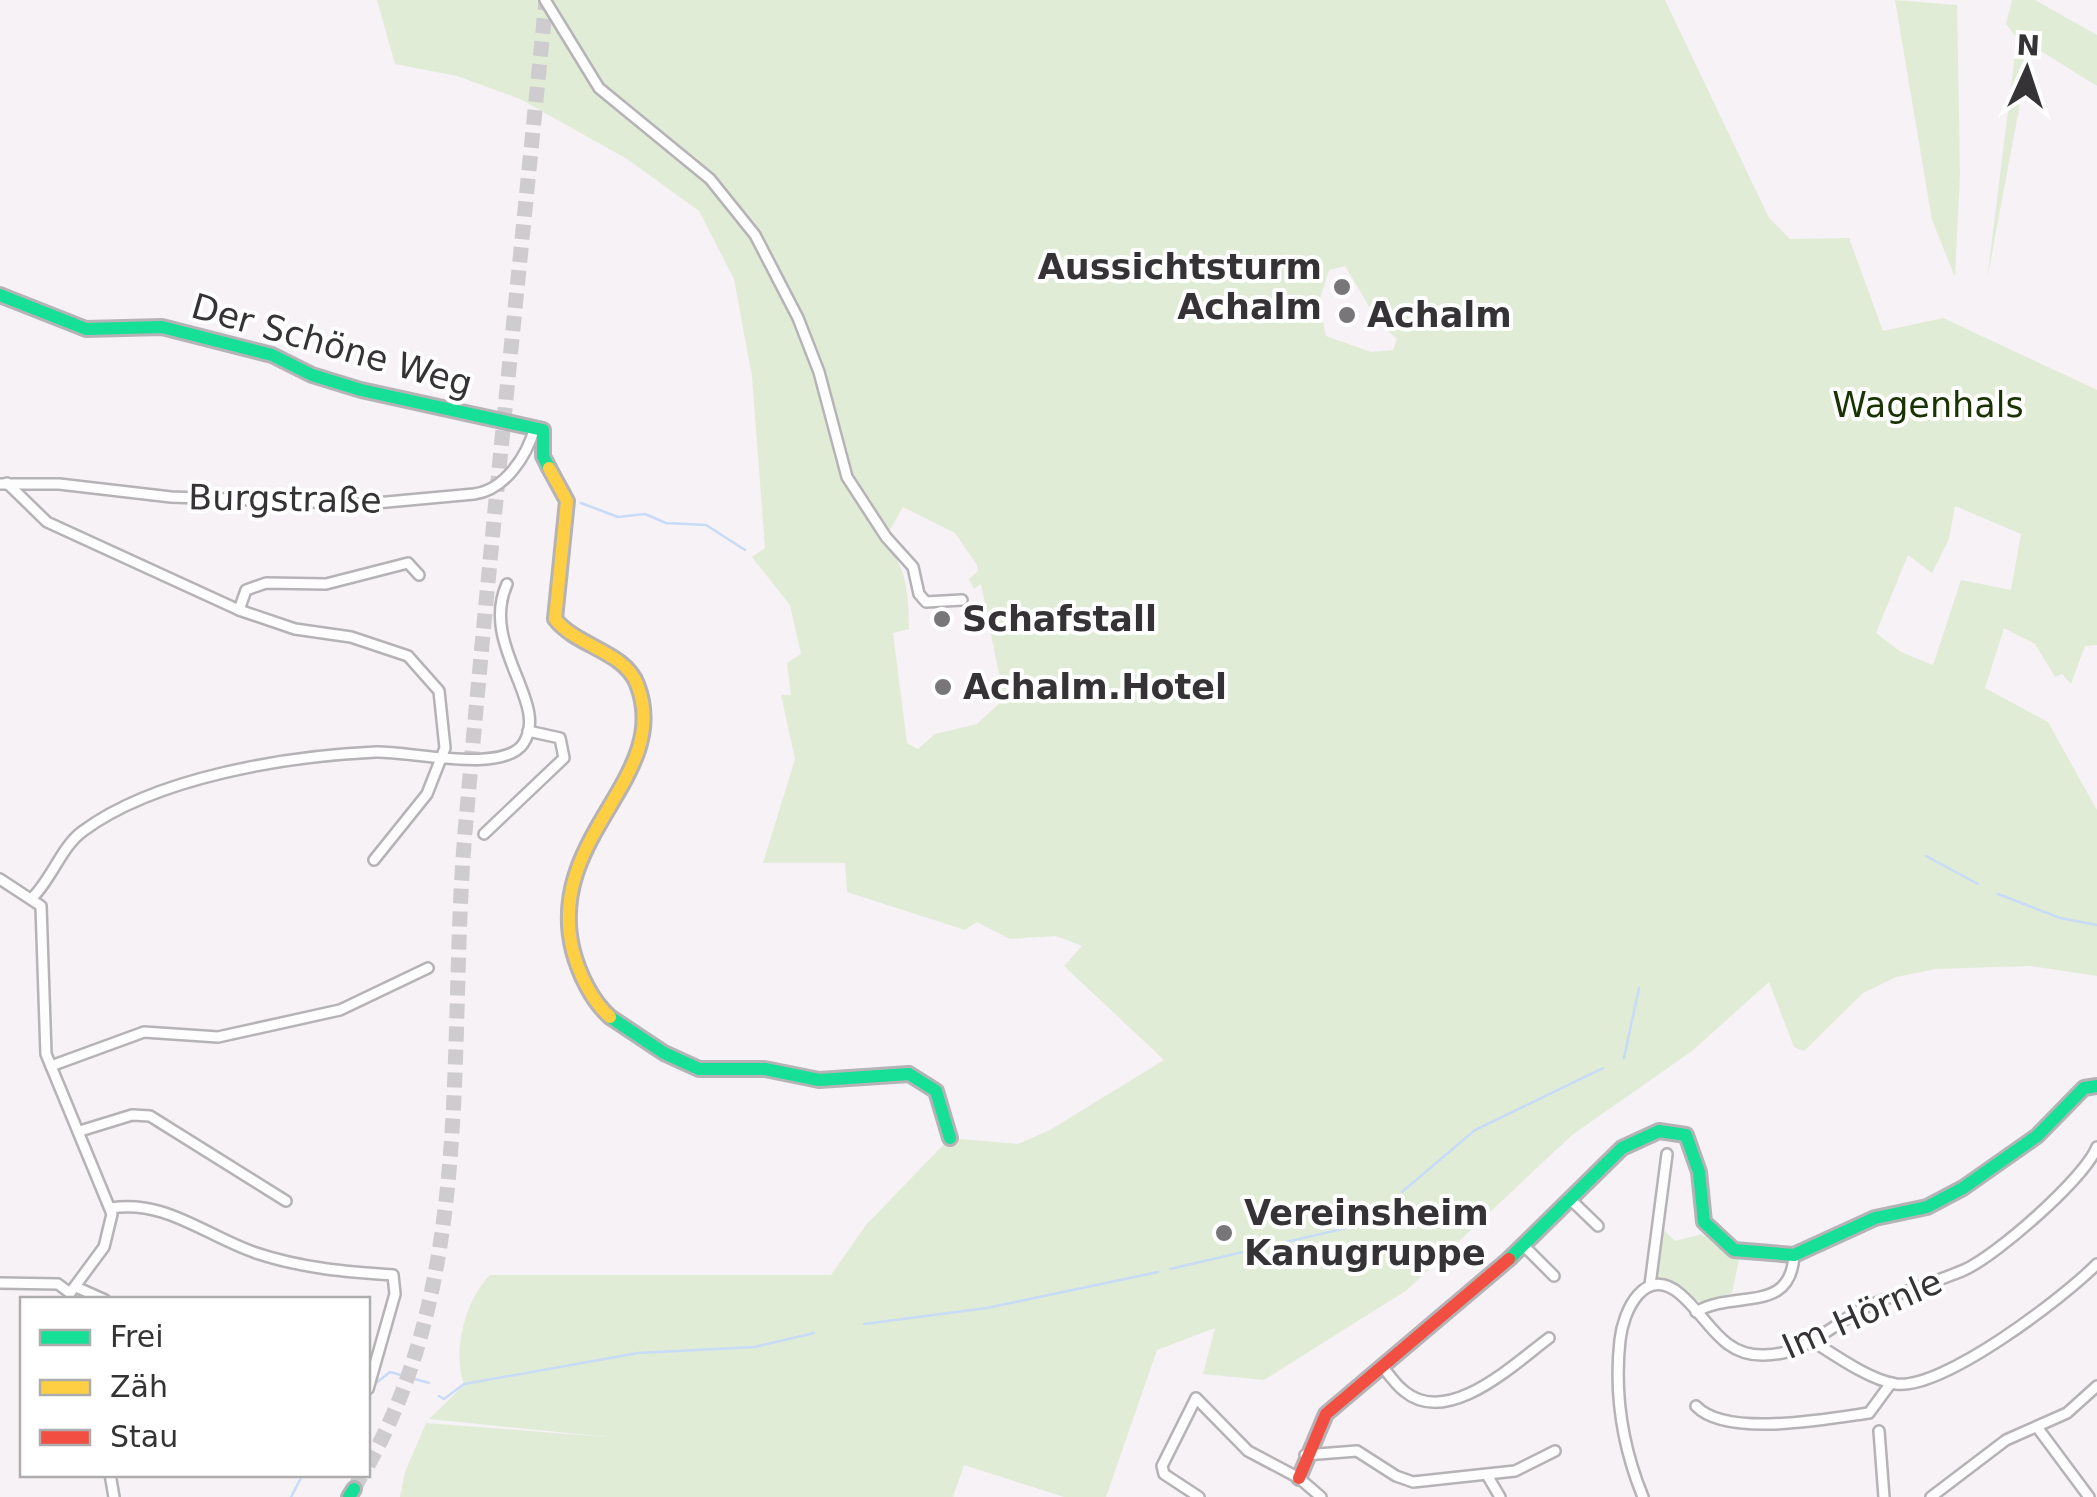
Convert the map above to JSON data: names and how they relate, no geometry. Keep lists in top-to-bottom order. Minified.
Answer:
{"streets":{"street":["Der Schöne Weg","Burgstraße","Im Hörnle"]},"crossings":[["Der Schöne Weg","Burgstraße"]],"parks":["Wagenhals"],"places":["Aussichtsturm Achalm","Achalm","Schafstall","Achalm.Hotel","Vereinsheim Kanugruppe"],"legend":["Frei","Zäh","Stau"],"north":"top"}
